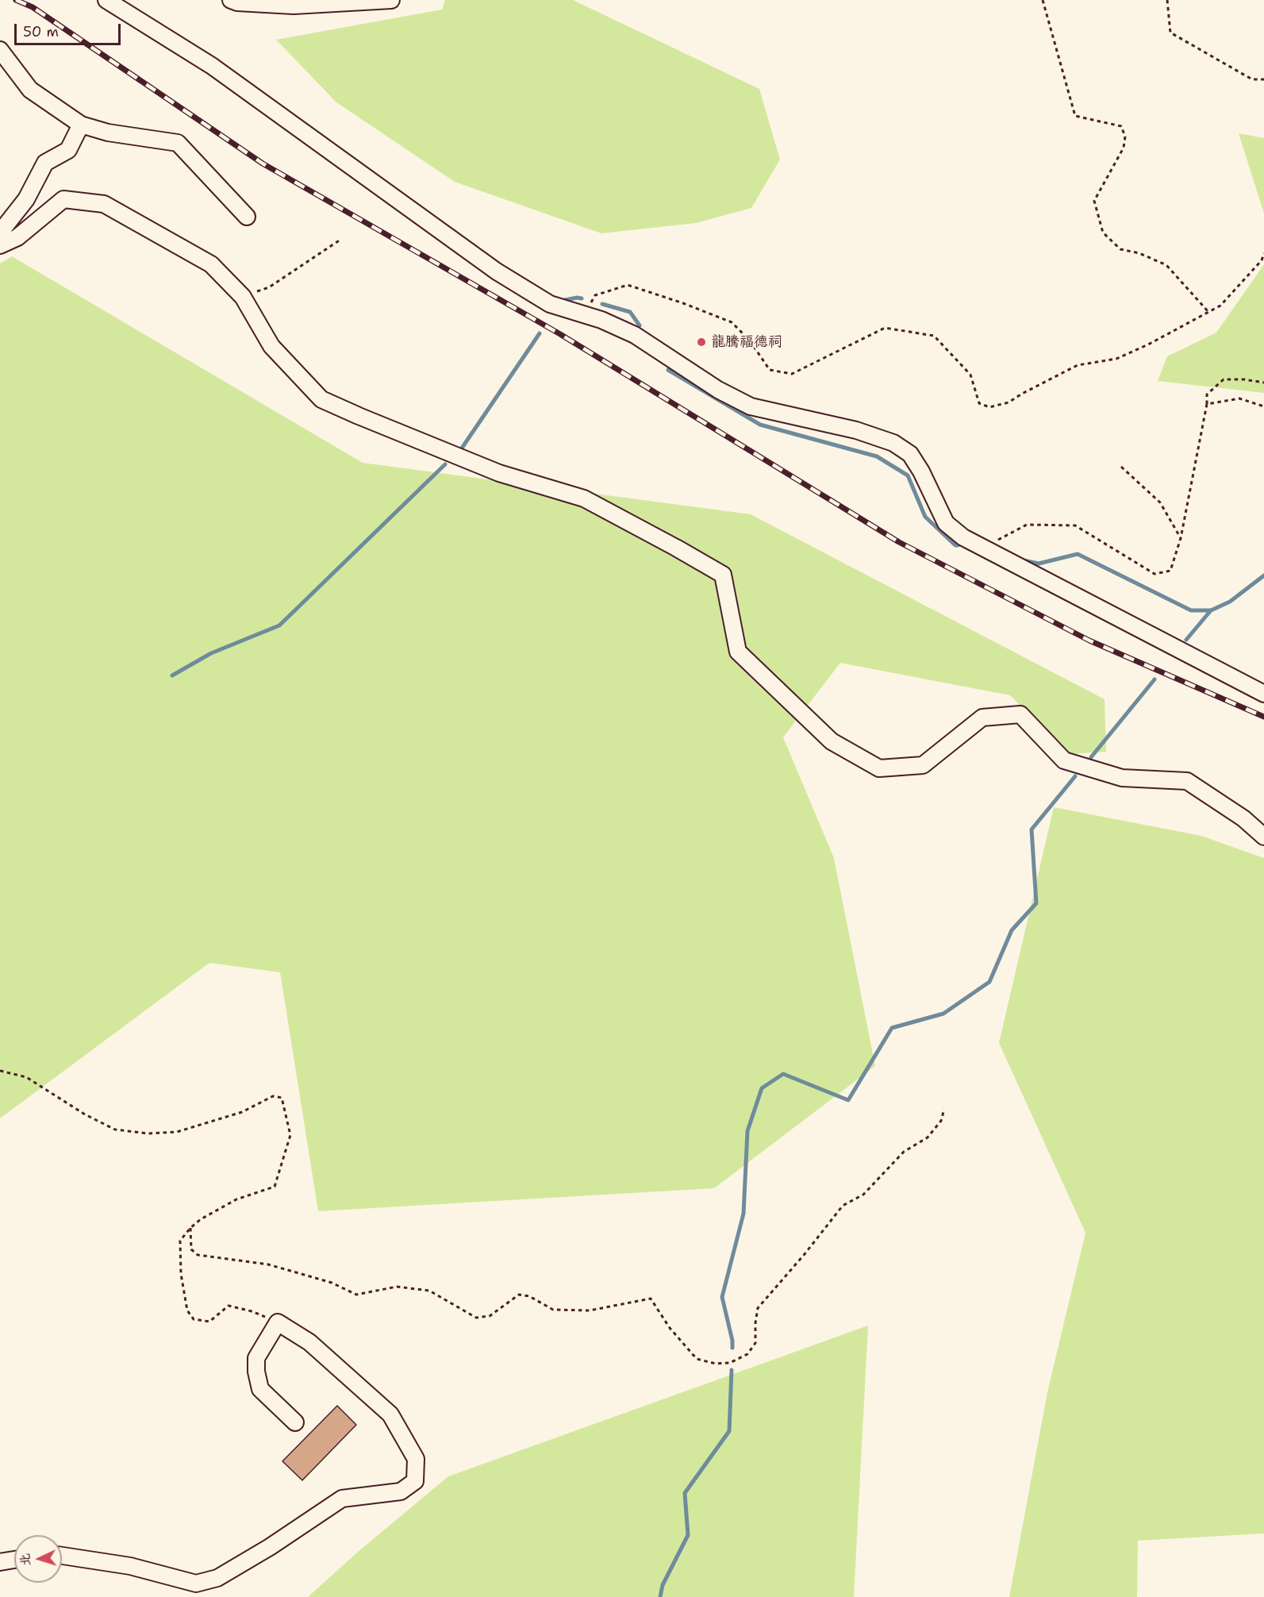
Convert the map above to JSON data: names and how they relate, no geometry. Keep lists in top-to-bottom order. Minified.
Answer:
{"places":["龍騰福德祠"],"scale_bar":"50 m","north":"left"}
